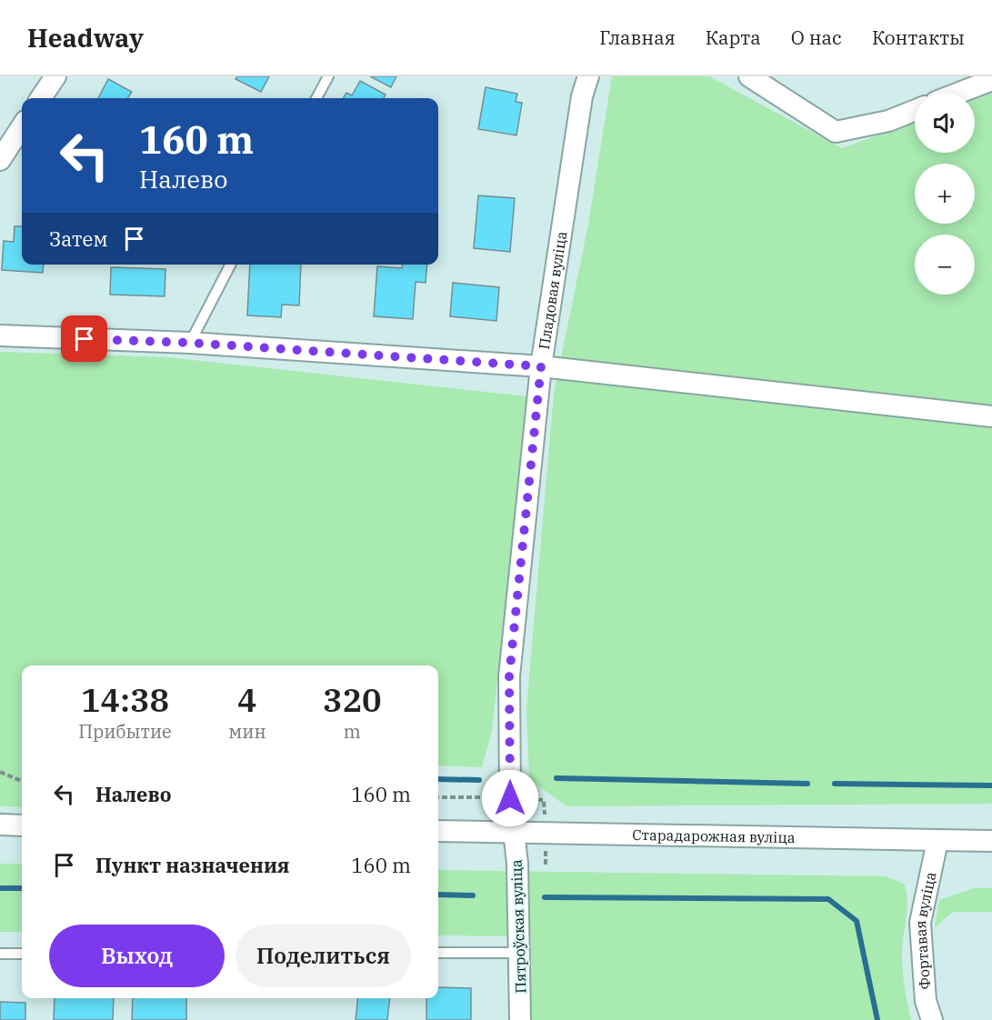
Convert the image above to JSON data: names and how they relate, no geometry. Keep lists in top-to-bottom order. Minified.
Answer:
{"streets":{"street":["Пладовая вуліца","Старадарожная вуліца","Пятроўская вуліца","Фортавая вуліца"]},"crossings":[["Пладовая вуліца","Старадарожная вуліца"],["Пладовая вуліца","Пятроўская вуліца"],["Старадарожная вуліца","Пятроўская вуліца"],["Старадарожная вуліца","Фортавая вуліца"]],"page":{"header":"Headway","nav":["Главная","Карта","О нас","Контакты"],"map_buttons":["+","−"],"turn":["160 m","Налево"],"then":"Затем","eta":["14:38","Прибытие","4","мин","320","m"],"list":[{"name":"Налево","value":"160 m"},{"name":"Пункт назначения","value":"160 m"}],"buttons":["Выход","Поделиться"]}}
